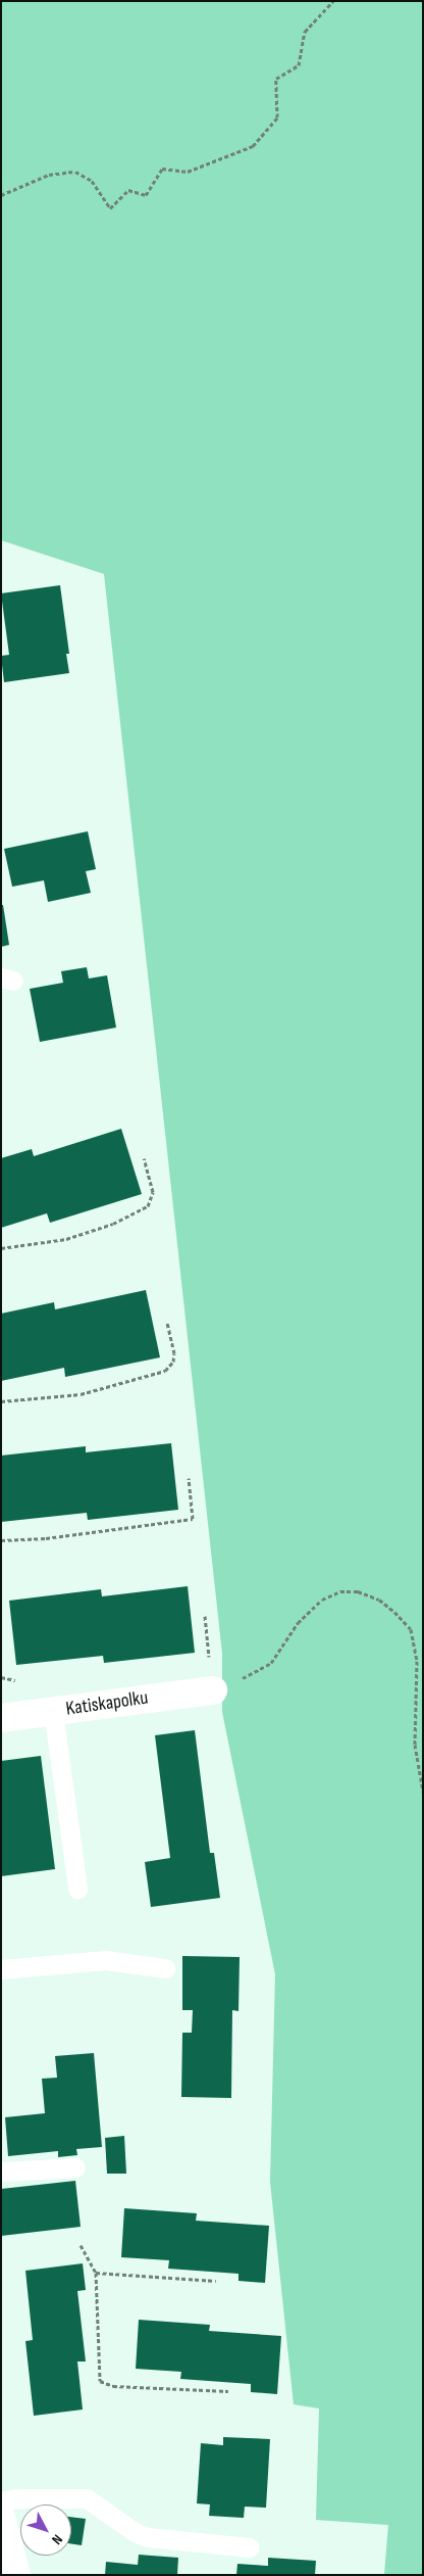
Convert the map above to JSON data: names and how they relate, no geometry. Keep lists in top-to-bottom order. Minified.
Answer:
{"streets":{"street":["Katiskapolku"]},"north":"bottom right"}
